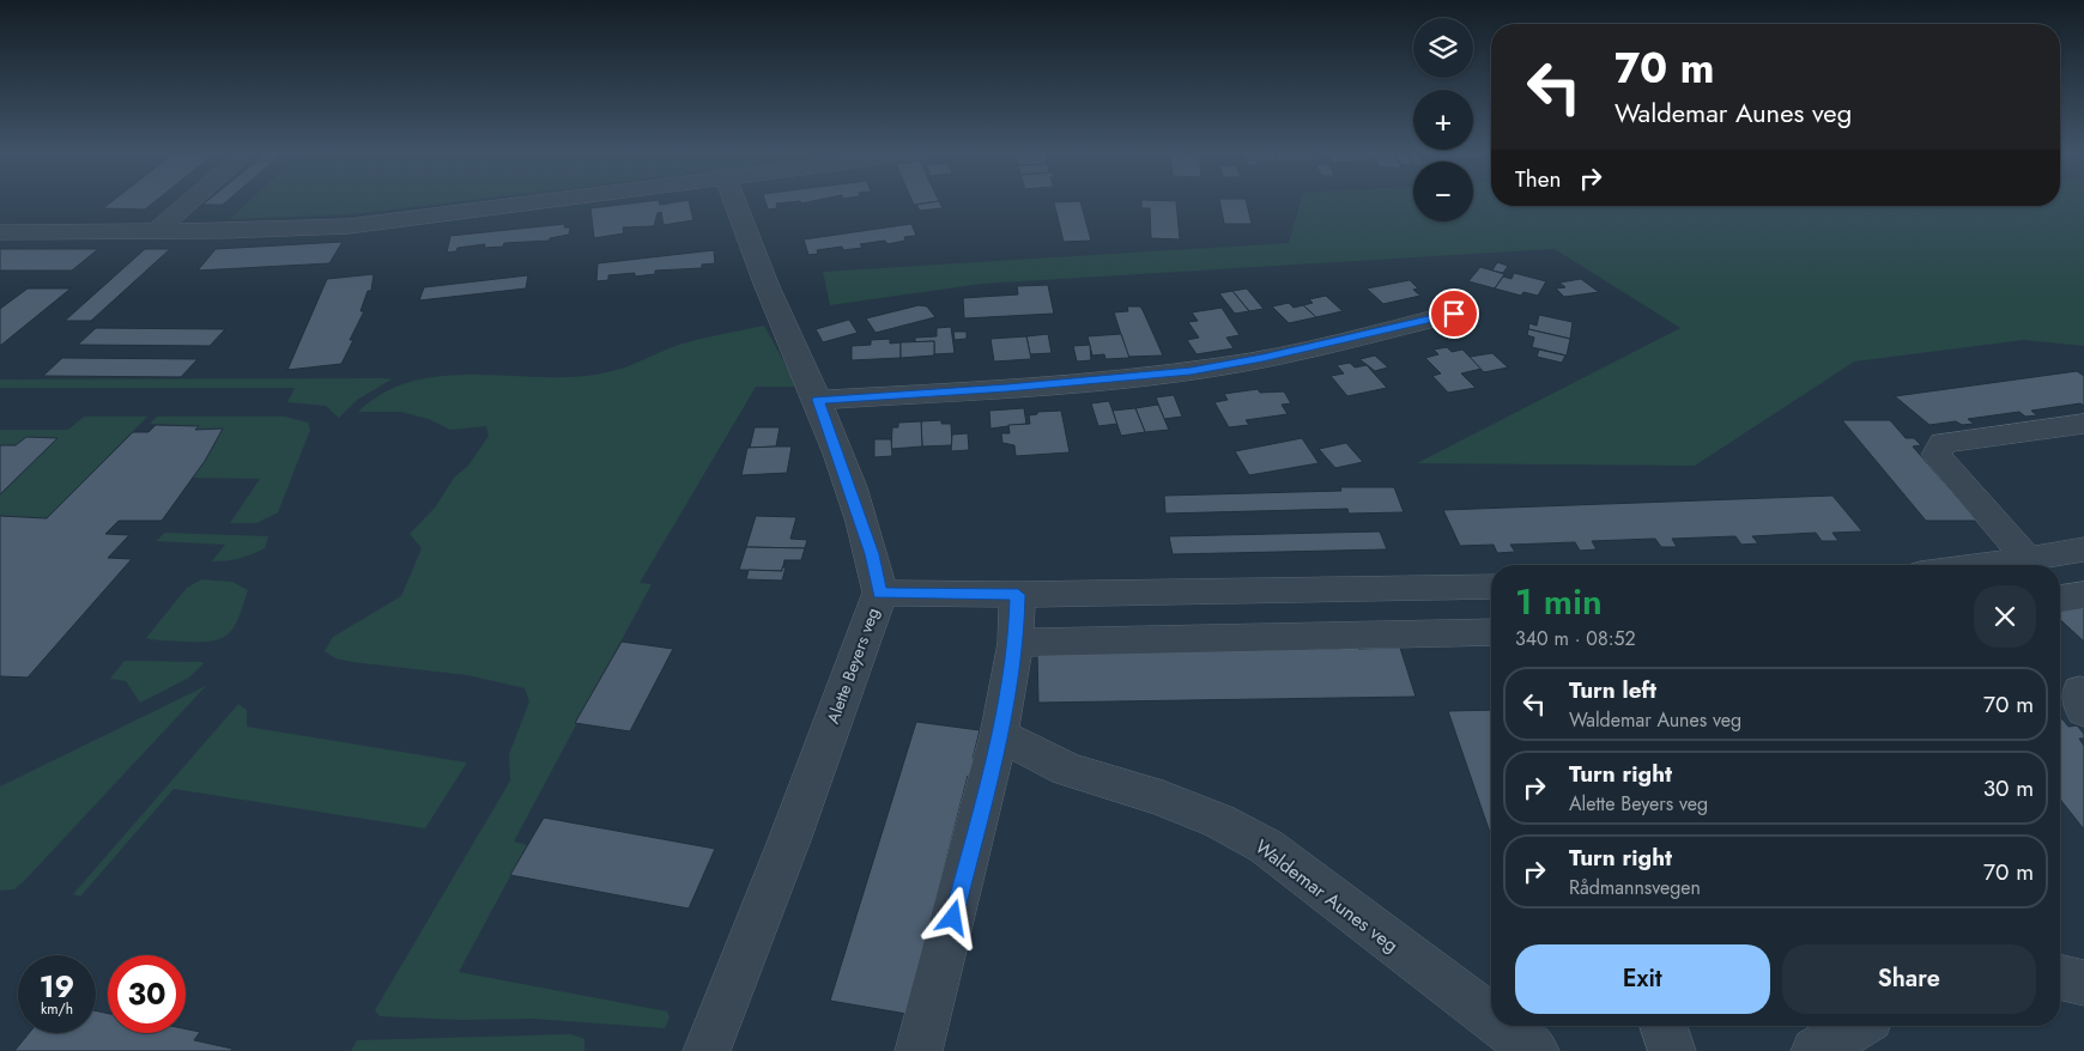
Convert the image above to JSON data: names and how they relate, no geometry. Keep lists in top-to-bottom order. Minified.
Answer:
{"streets":{"street":["Alette Beyers veg","Waldemar Aunes veg"]},"page":{"map_buttons":["+","−"],"turn":["70 m","Waldemar Aunes veg"],"then":"Then","heading":["1 min","340 m · 08:52"],"list":[{"name":"Turn left","note":"Waldemar Aunes veg","value":"70 m"},{"name":"Turn right","note":"Alette Beyers veg","value":"30 m"},{"name":"Turn right","note":"Rådmannsvegen","value":"70 m"}],"buttons":["Exit","Share"],"speed":"19 km/h","limit":"30"}}
